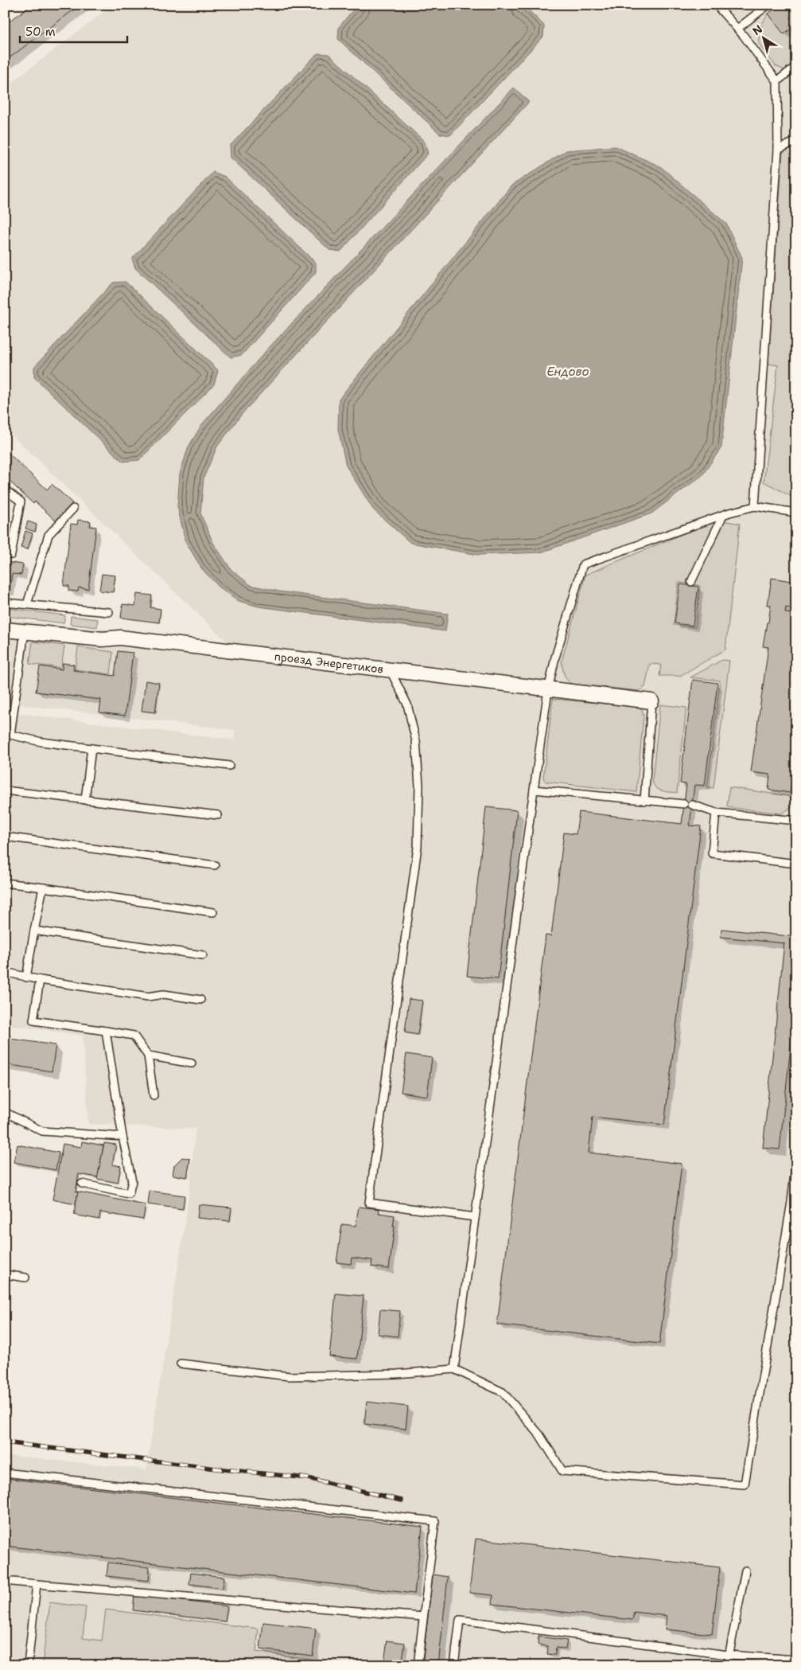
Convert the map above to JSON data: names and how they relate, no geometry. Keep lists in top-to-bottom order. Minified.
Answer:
{"streets":{"street":["проезд Энергетиков"]},"water":["Ендово"],"scale_bar":"50 m","north":"top left"}
